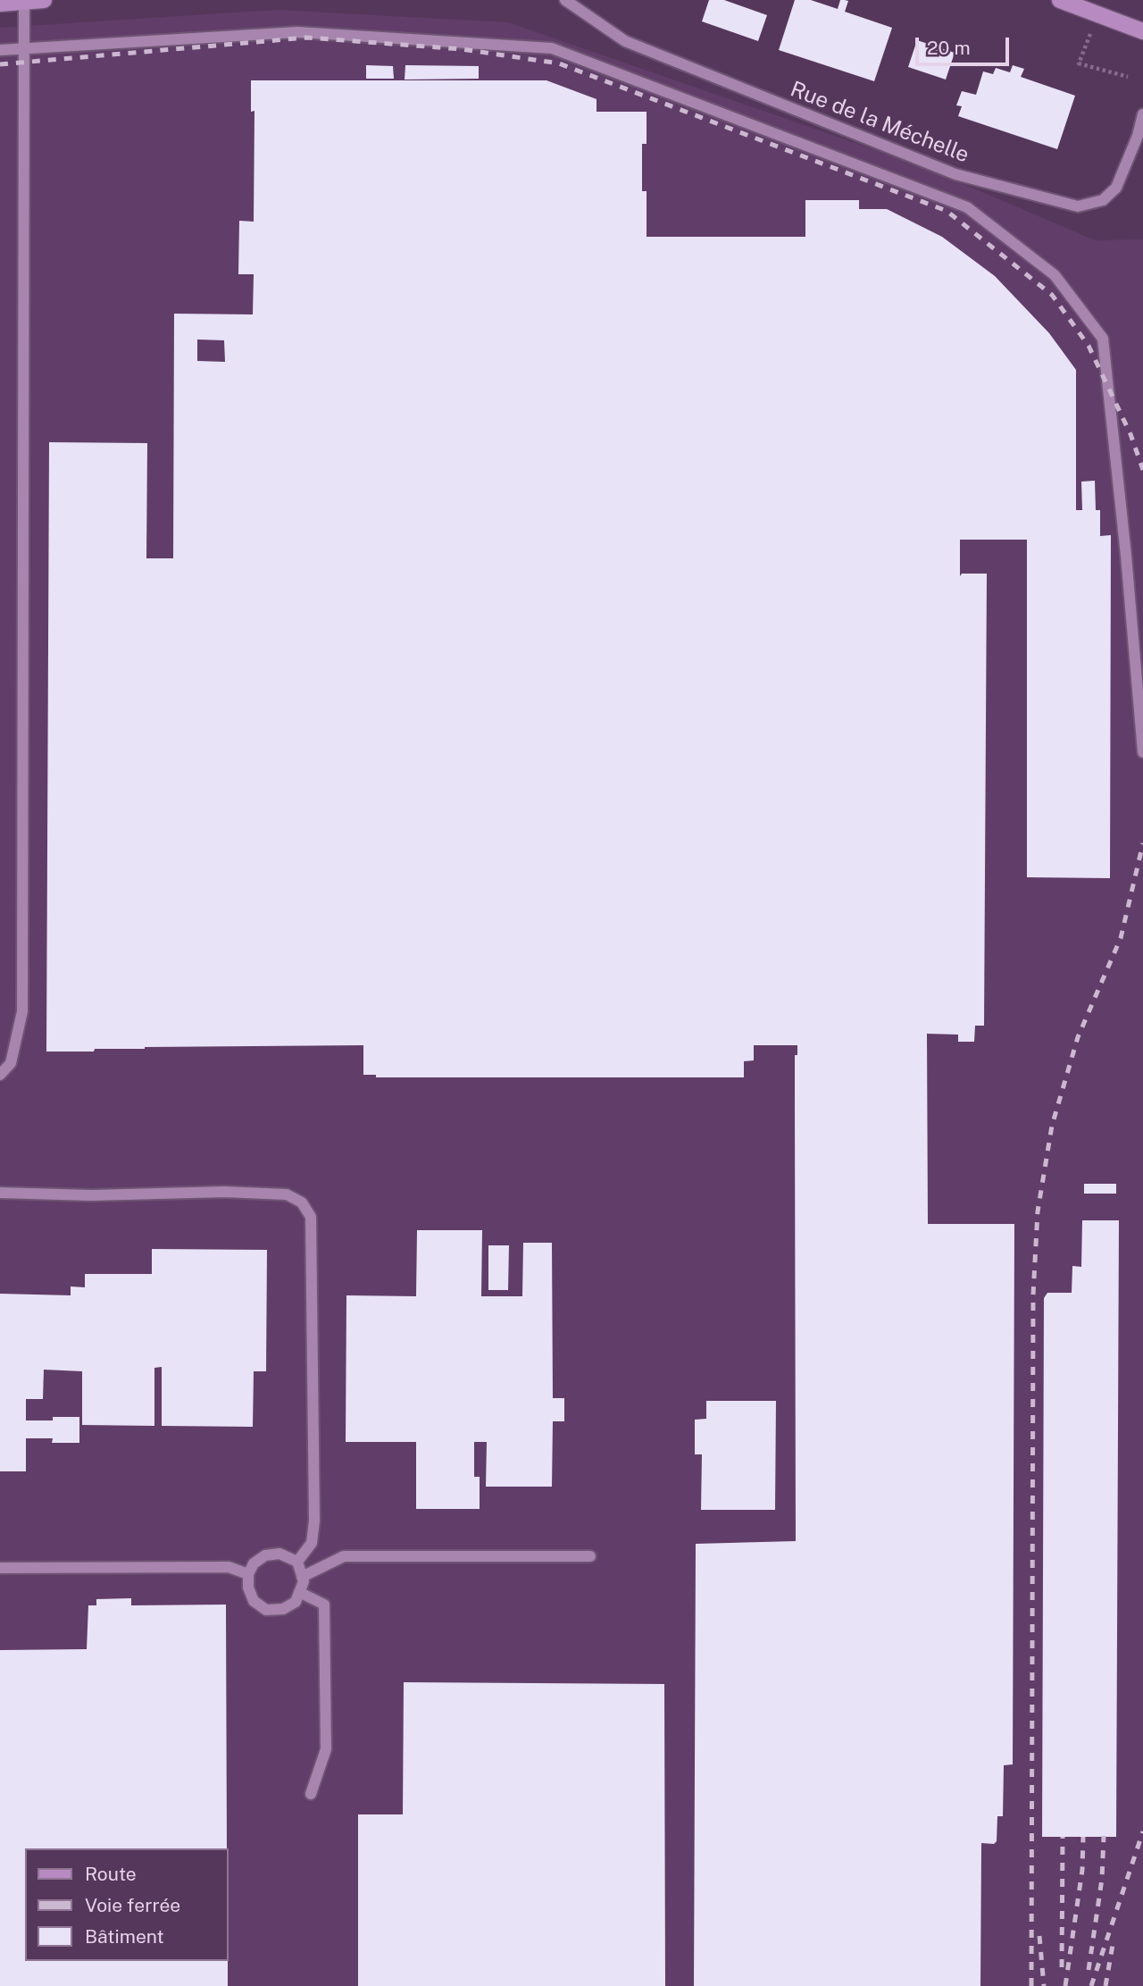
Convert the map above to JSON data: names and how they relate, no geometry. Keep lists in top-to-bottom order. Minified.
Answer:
{"streets":{"street":["Rue de la Méchelle"]},"legend":["Route","Voie ferrée","Bâtiment"],"scale_bar":"20 m"}
